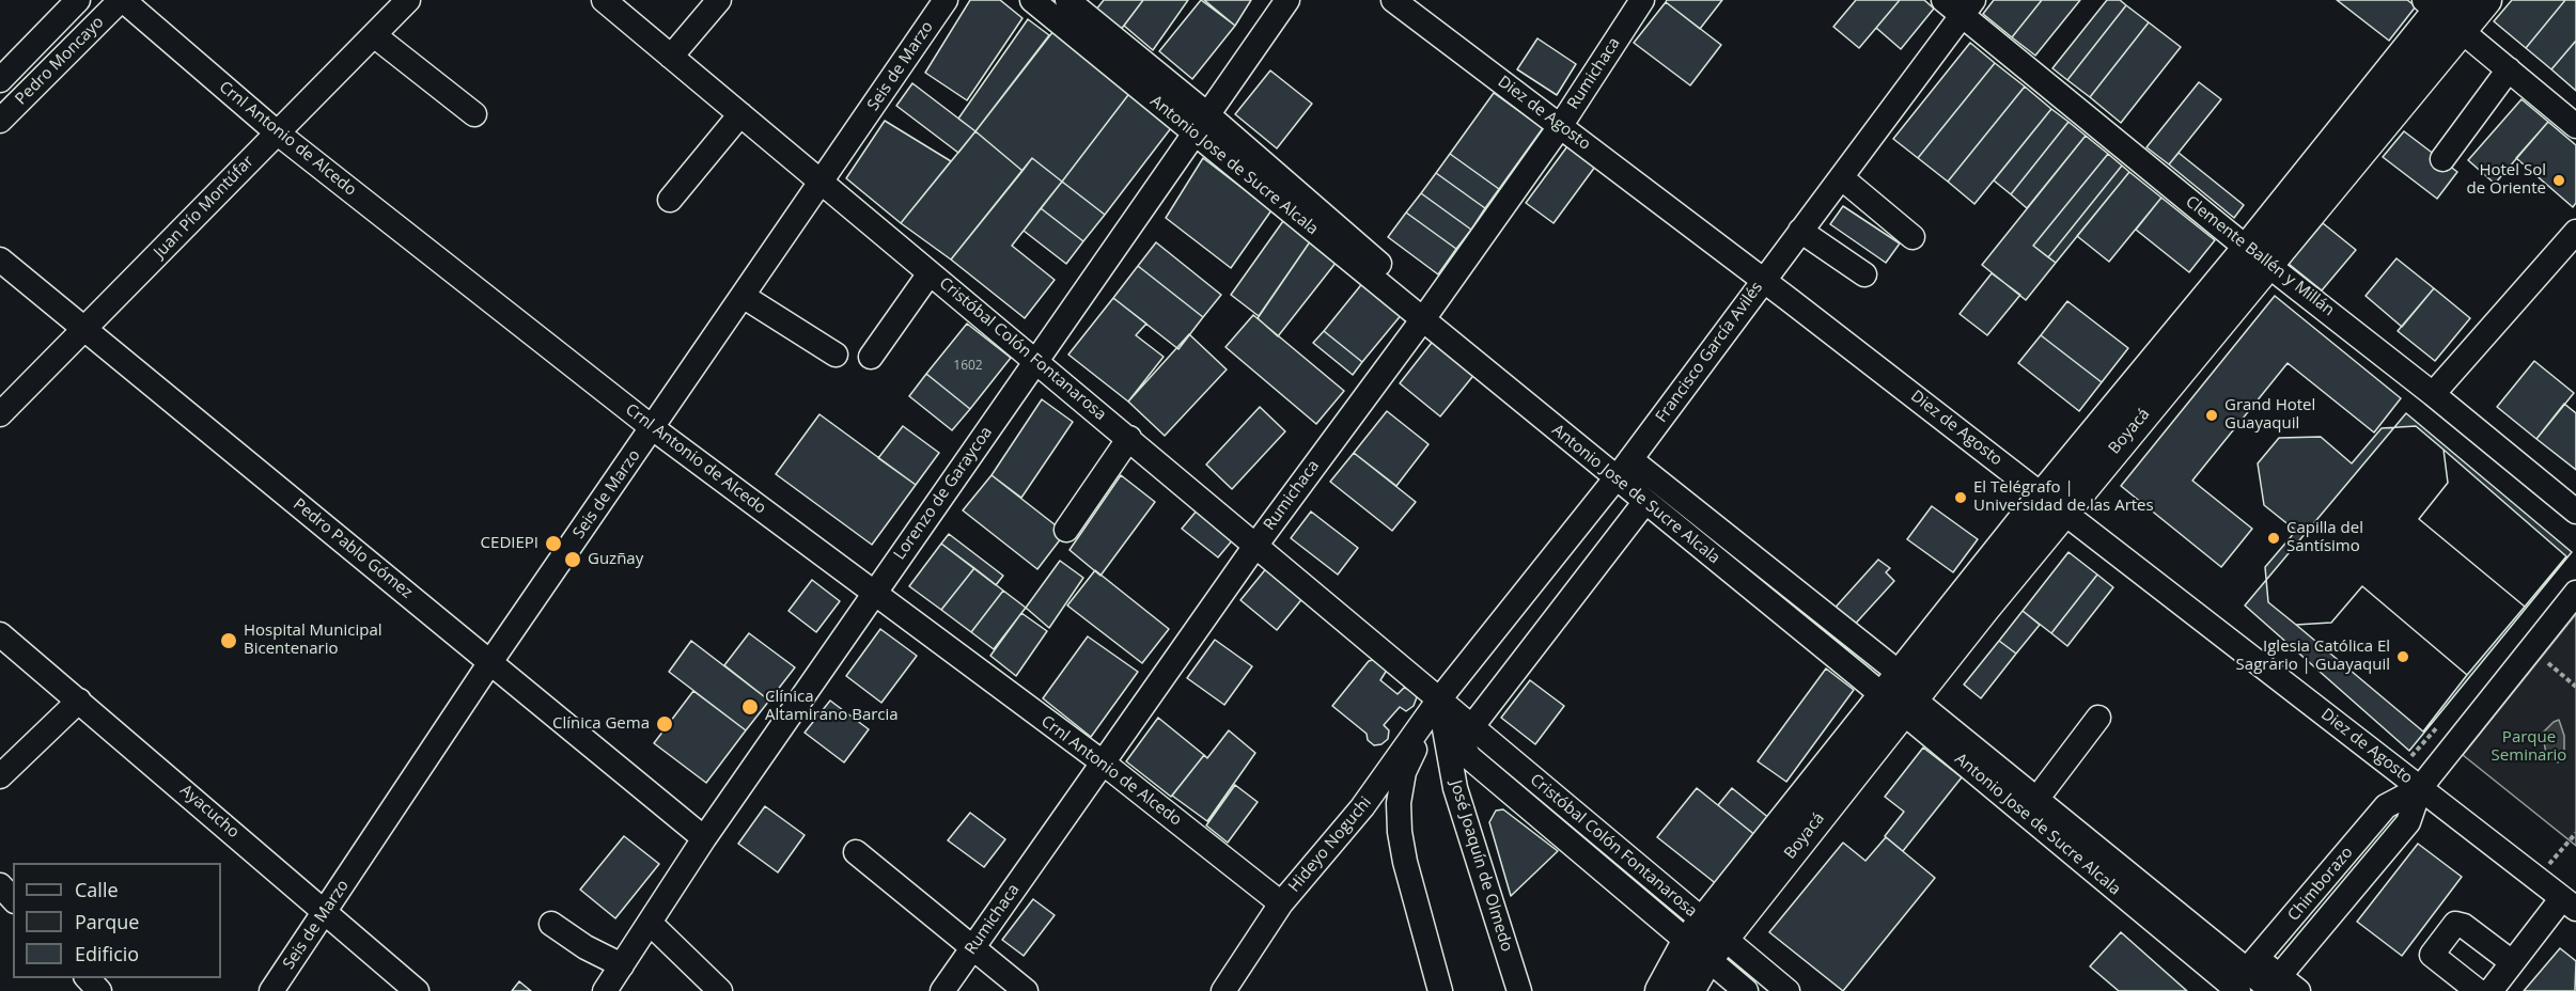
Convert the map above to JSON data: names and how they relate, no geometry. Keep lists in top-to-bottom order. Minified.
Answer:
{"streets":{"main road":["Boyacá"],"street":["Pedro Moncayo","Seis de Marzo","Rumichaca","Diez de Agosto","Crnl Antonio de Alcedo","Antonio Jose de Sucre Alcala","Juan Pío Montúfar","Clemente Ballén y Millán","Cristóbal Colón Fontanarosa","Francisco García Avilés","Lorenzo de Garaycoa","Pedro Pablo Gómez","Ayacucho","Hideyo Noguchi","José Joaquín de Olmedo","Chimborazo"]},"crossings":[["Pedro Moncayo","Crnl Antonio de Alcedo"],["Seis de Marzo","Crnl Antonio de Alcedo"],["Seis de Marzo","Cristóbal Colón Fontanarosa"],["Seis de Marzo","Pedro Pablo Gómez"],["Seis de Marzo","Ayacucho"],["Rumichaca","Diez de Agosto"],["Rumichaca","Crnl Antonio de Alcedo"],["Rumichaca","Antonio Jose de Sucre Alcala"],["Rumichaca","Cristóbal Colón Fontanarosa"],["Diez de Agosto","Francisco García Avilés"],["Diez de Agosto","Boyacá"],["Diez de Agosto","Chimborazo"],["Crnl Antonio de Alcedo","Juan Pío Montúfar"],["Crnl Antonio de Alcedo","Lorenzo de Garaycoa"],["Crnl Antonio de Alcedo","Hideyo Noguchi"],["Antonio Jose de Sucre Alcala","Francisco García Avilés"],["Antonio Jose de Sucre Alcala","Boyacá"],["Antonio Jose de Sucre Alcala","Lorenzo de Garaycoa"],["Antonio Jose de Sucre Alcala","Chimborazo"],["Juan Pío Montúfar","Pedro Pablo Gómez"],["Clemente Ballén y Millán","Francisco García Avilés"],["Clemente Ballén y Millán","Boyacá"],["Cristóbal Colón Fontanarosa","Francisco García Avilés"],["Cristóbal Colón Fontanarosa","Boyacá"],["Cristóbal Colón Fontanarosa","Lorenzo de Garaycoa"],["Cristóbal Colón Fontanarosa","Hideyo Noguchi"],["Cristóbal Colón Fontanarosa","José Joaquín de Olmedo"],["Francisco García Avilés","Hideyo Noguchi"],["Francisco García Avilés","José Joaquín de Olmedo"],["Lorenzo de Garaycoa","Pedro Pablo Gómez"],["Hideyo Noguchi","José Joaquín de Olmedo"]],"parks":["Parque Seminario"],"places":["Hotel Sol de Oriente","Grand Hotel Guayaquil","El Telégrafo | Universidad de las Artes","Capilla del Santísimo","CEDIEPI","Guzñay","Hospital Municipal Bicentenario","Iglesia Católica El Sagrario | Guayaquil","Clínica Altamirano Barcia","Clínica Gema"],"house_numbers":["1602"],"legend":["Calle","Parque","Edificio"]}
